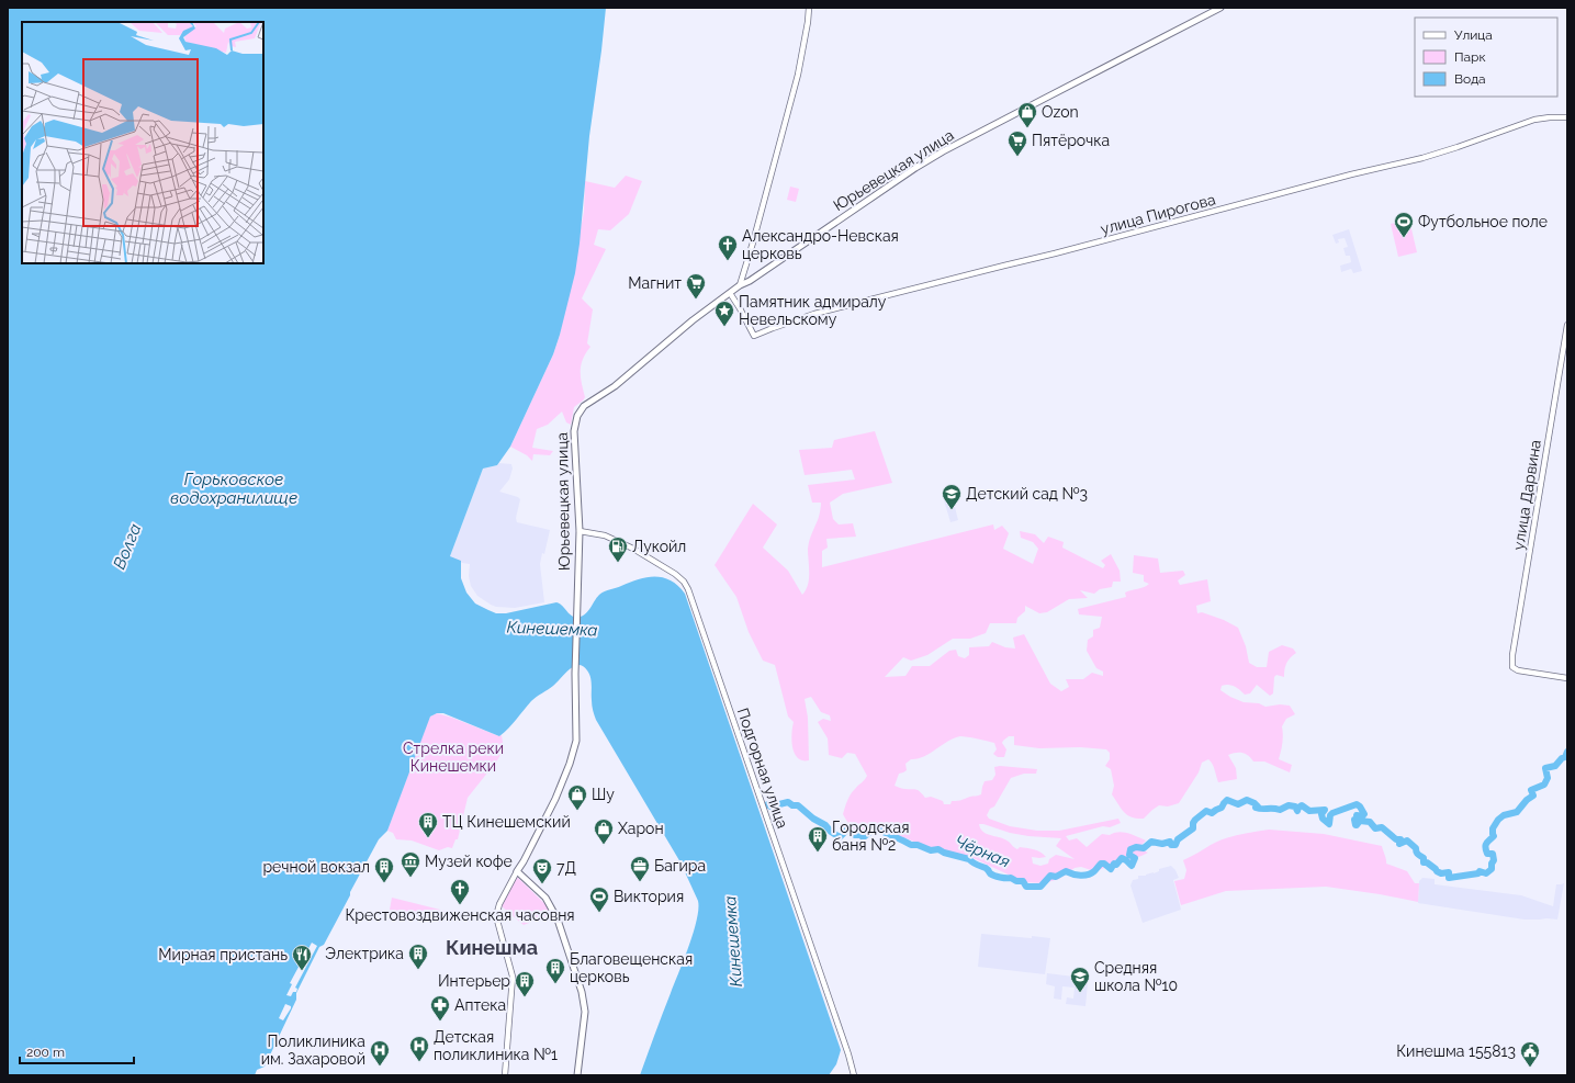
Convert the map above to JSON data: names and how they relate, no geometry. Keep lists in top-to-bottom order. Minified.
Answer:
{"streets":{"main road":["Юрьевецкая улица"],"street":["улица Пирогова","улица Дарвина","Подгорная улица"]},"crossings":[["Юрьевецкая улица","улица Пирогова"],["Юрьевецкая улица","Подгорная улица"]],"districts":["Кинешма"],"water":["Горьковское водохранилище","Волга","Кинешемка","Чёрная"],"parks":["Стрелка реки Кинешемки"],"places":{"shop":["Ozon","Шу","Харон"],"supermarket":["Пятёрочка","Магнит"],"sports":["Футбольное поле","Виктория"],"church":["Александро-Невская церковь","Крестовоздвиженская часовня"],"place":["Памятник адмиралу Невельскому"],"school or university":["Детский сад №3","Средняя школа №10"],"fuel station":["Лукойл"],"building":["ТЦ Кинешемский","Городская баня №2","речной вокзал","Электрика","Благовещенская церковь","Интерьер"],"museum":["Музей кофе"],"office":["Багира"],"theatre":["7Д"],"restaurant":["Мирная пристань"],"pharmacy":["Аптека"],"hospital":["Детская поликлиника №1","Поликлиника им. Захаровой"],"public building":["Кинешма 155813"]},"legend":["Улица","Парк","Вода"],"scale_bar":"200 m"}
